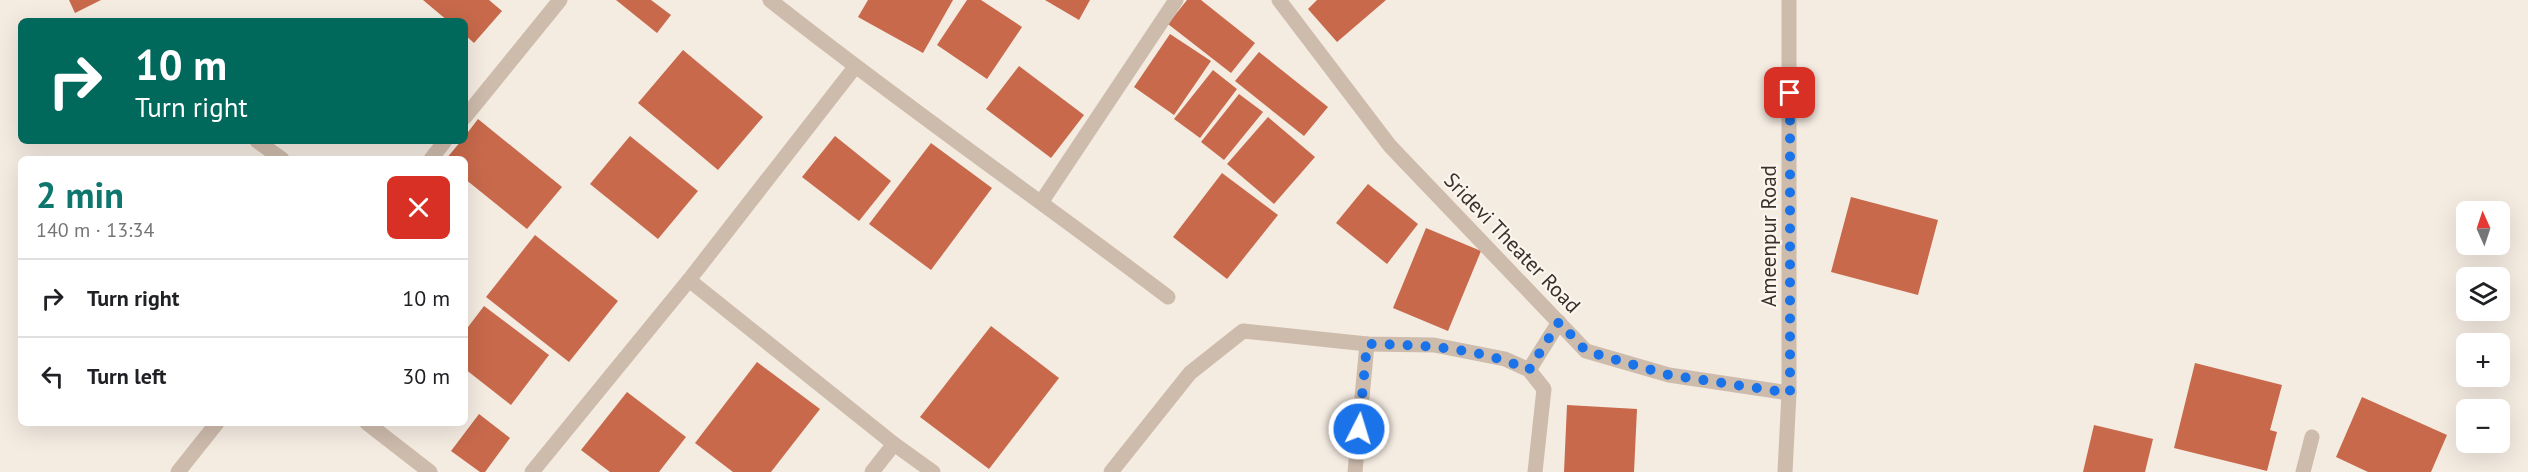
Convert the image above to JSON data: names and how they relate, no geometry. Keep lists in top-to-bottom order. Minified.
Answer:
{"streets":{"street":["Ameenpur Road","Sridevi Theater Road"]},"crossings":[["Ameenpur Road","Sridevi Theater Road"]],"north":"top","page":{"turn":["10 m","Turn right"],"heading":["2 min","140 m · 13:34"],"map_buttons":["+","−"],"list":[{"name":"Turn right","value":"10 m"},{"name":"Turn left","value":"30 m"}]}}
